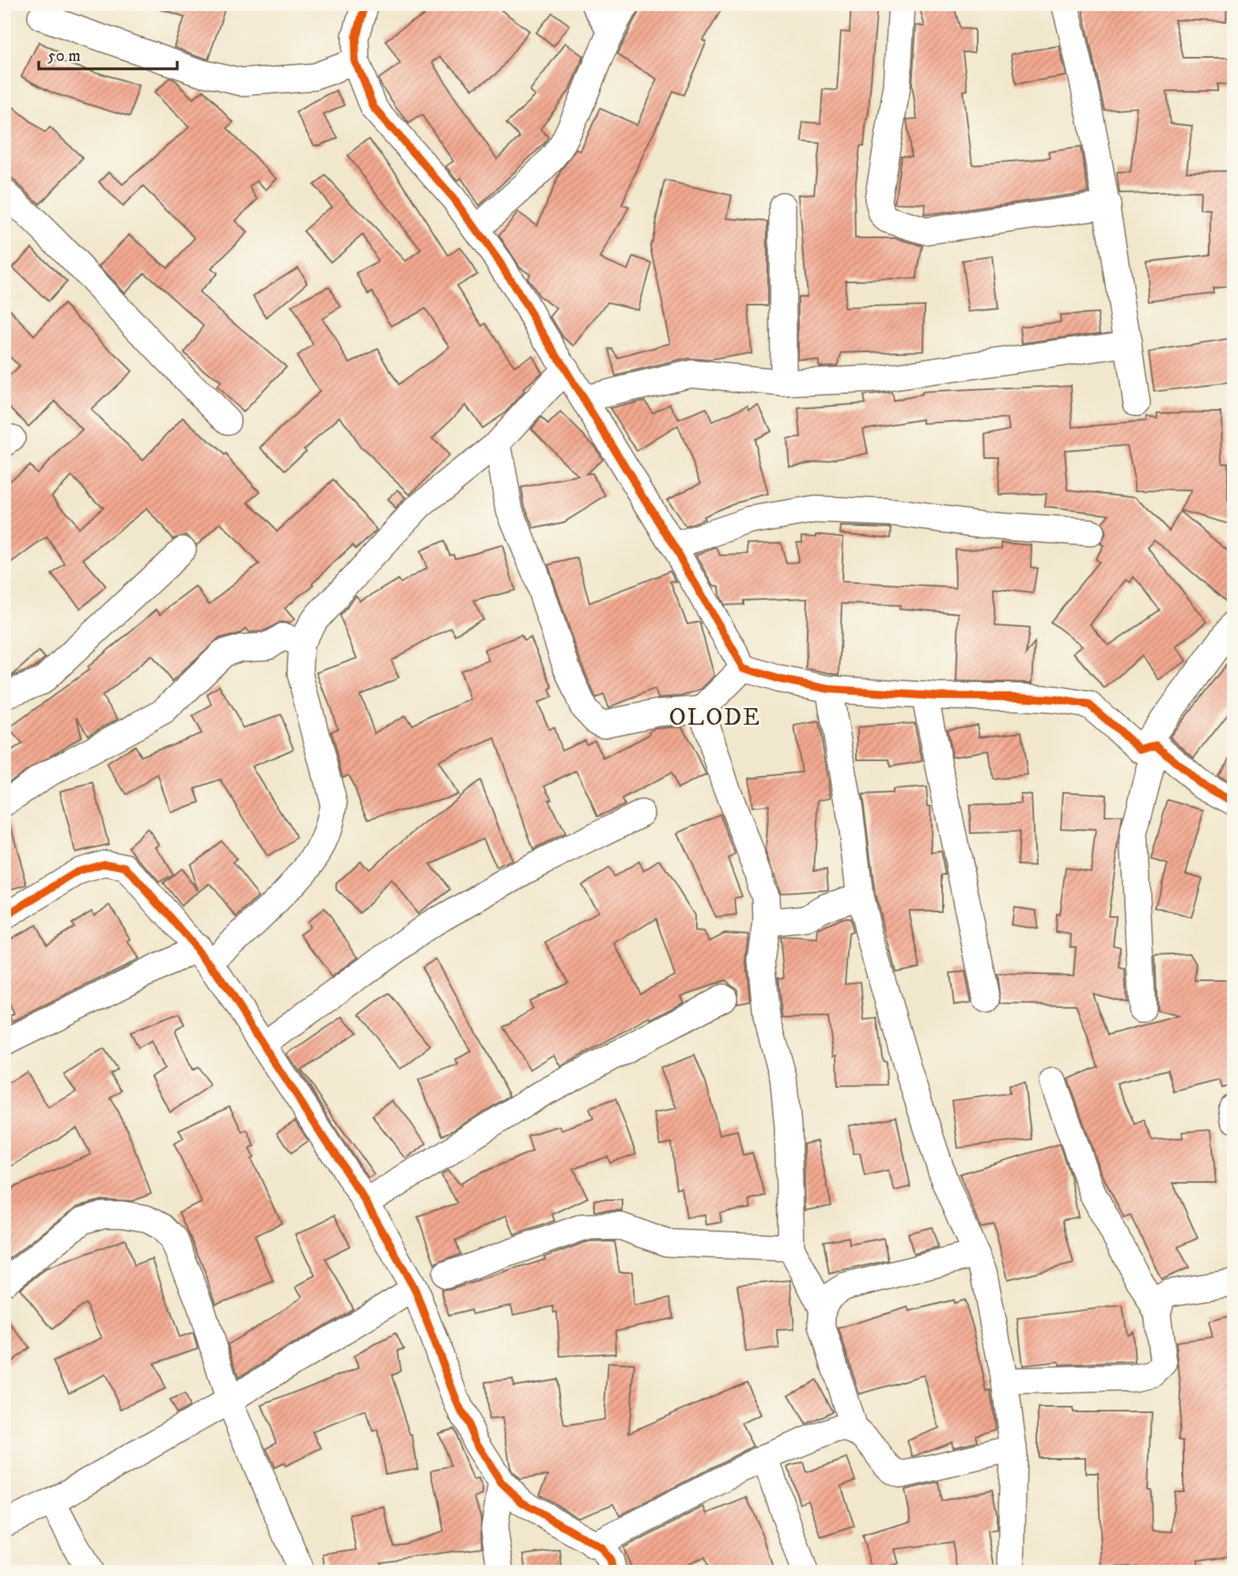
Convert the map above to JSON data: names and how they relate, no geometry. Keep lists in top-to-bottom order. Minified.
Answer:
{"districts":["OLODE"],"scale_bar":"50 m"}
